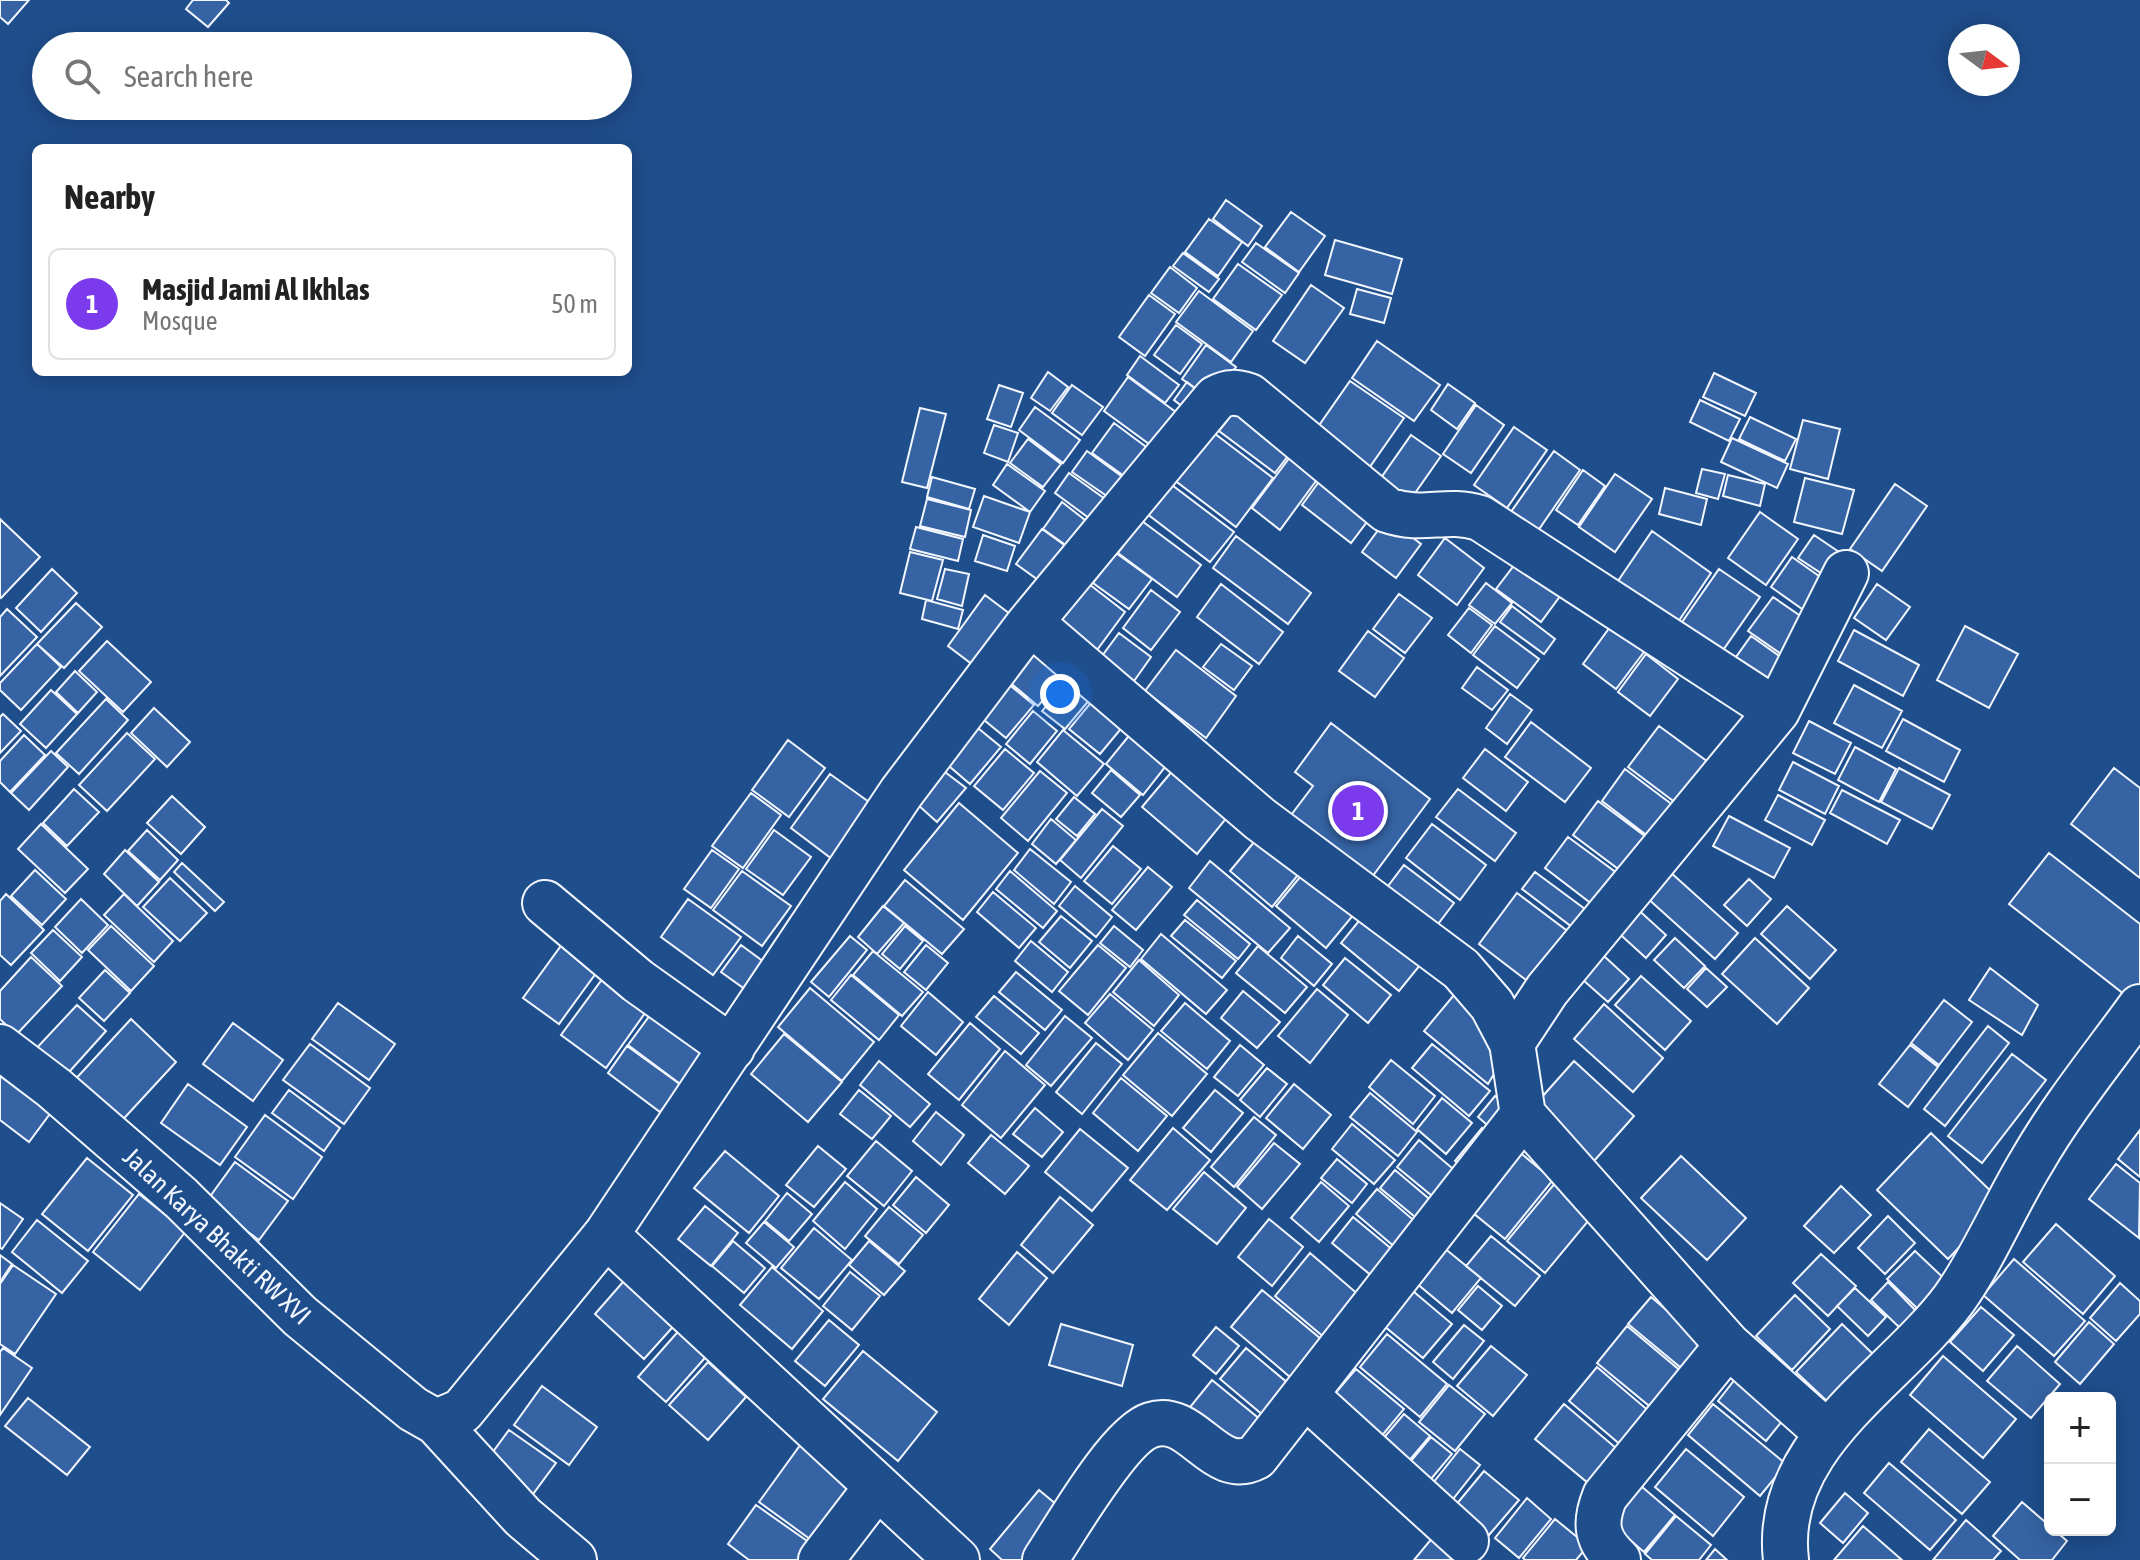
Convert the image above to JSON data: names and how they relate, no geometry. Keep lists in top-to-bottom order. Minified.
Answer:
{"streets":{"street":["Jalan Karya Bhakti RW XVI"]},"north":"right","page":{"search":"Search here","heading":"Nearby","list":[{"mark":"1","name":"Masjid Jami Al Ikhlas","note":"Mosque","value":"50 m"}],"pins":"1","map_buttons":["+","−"]}}
